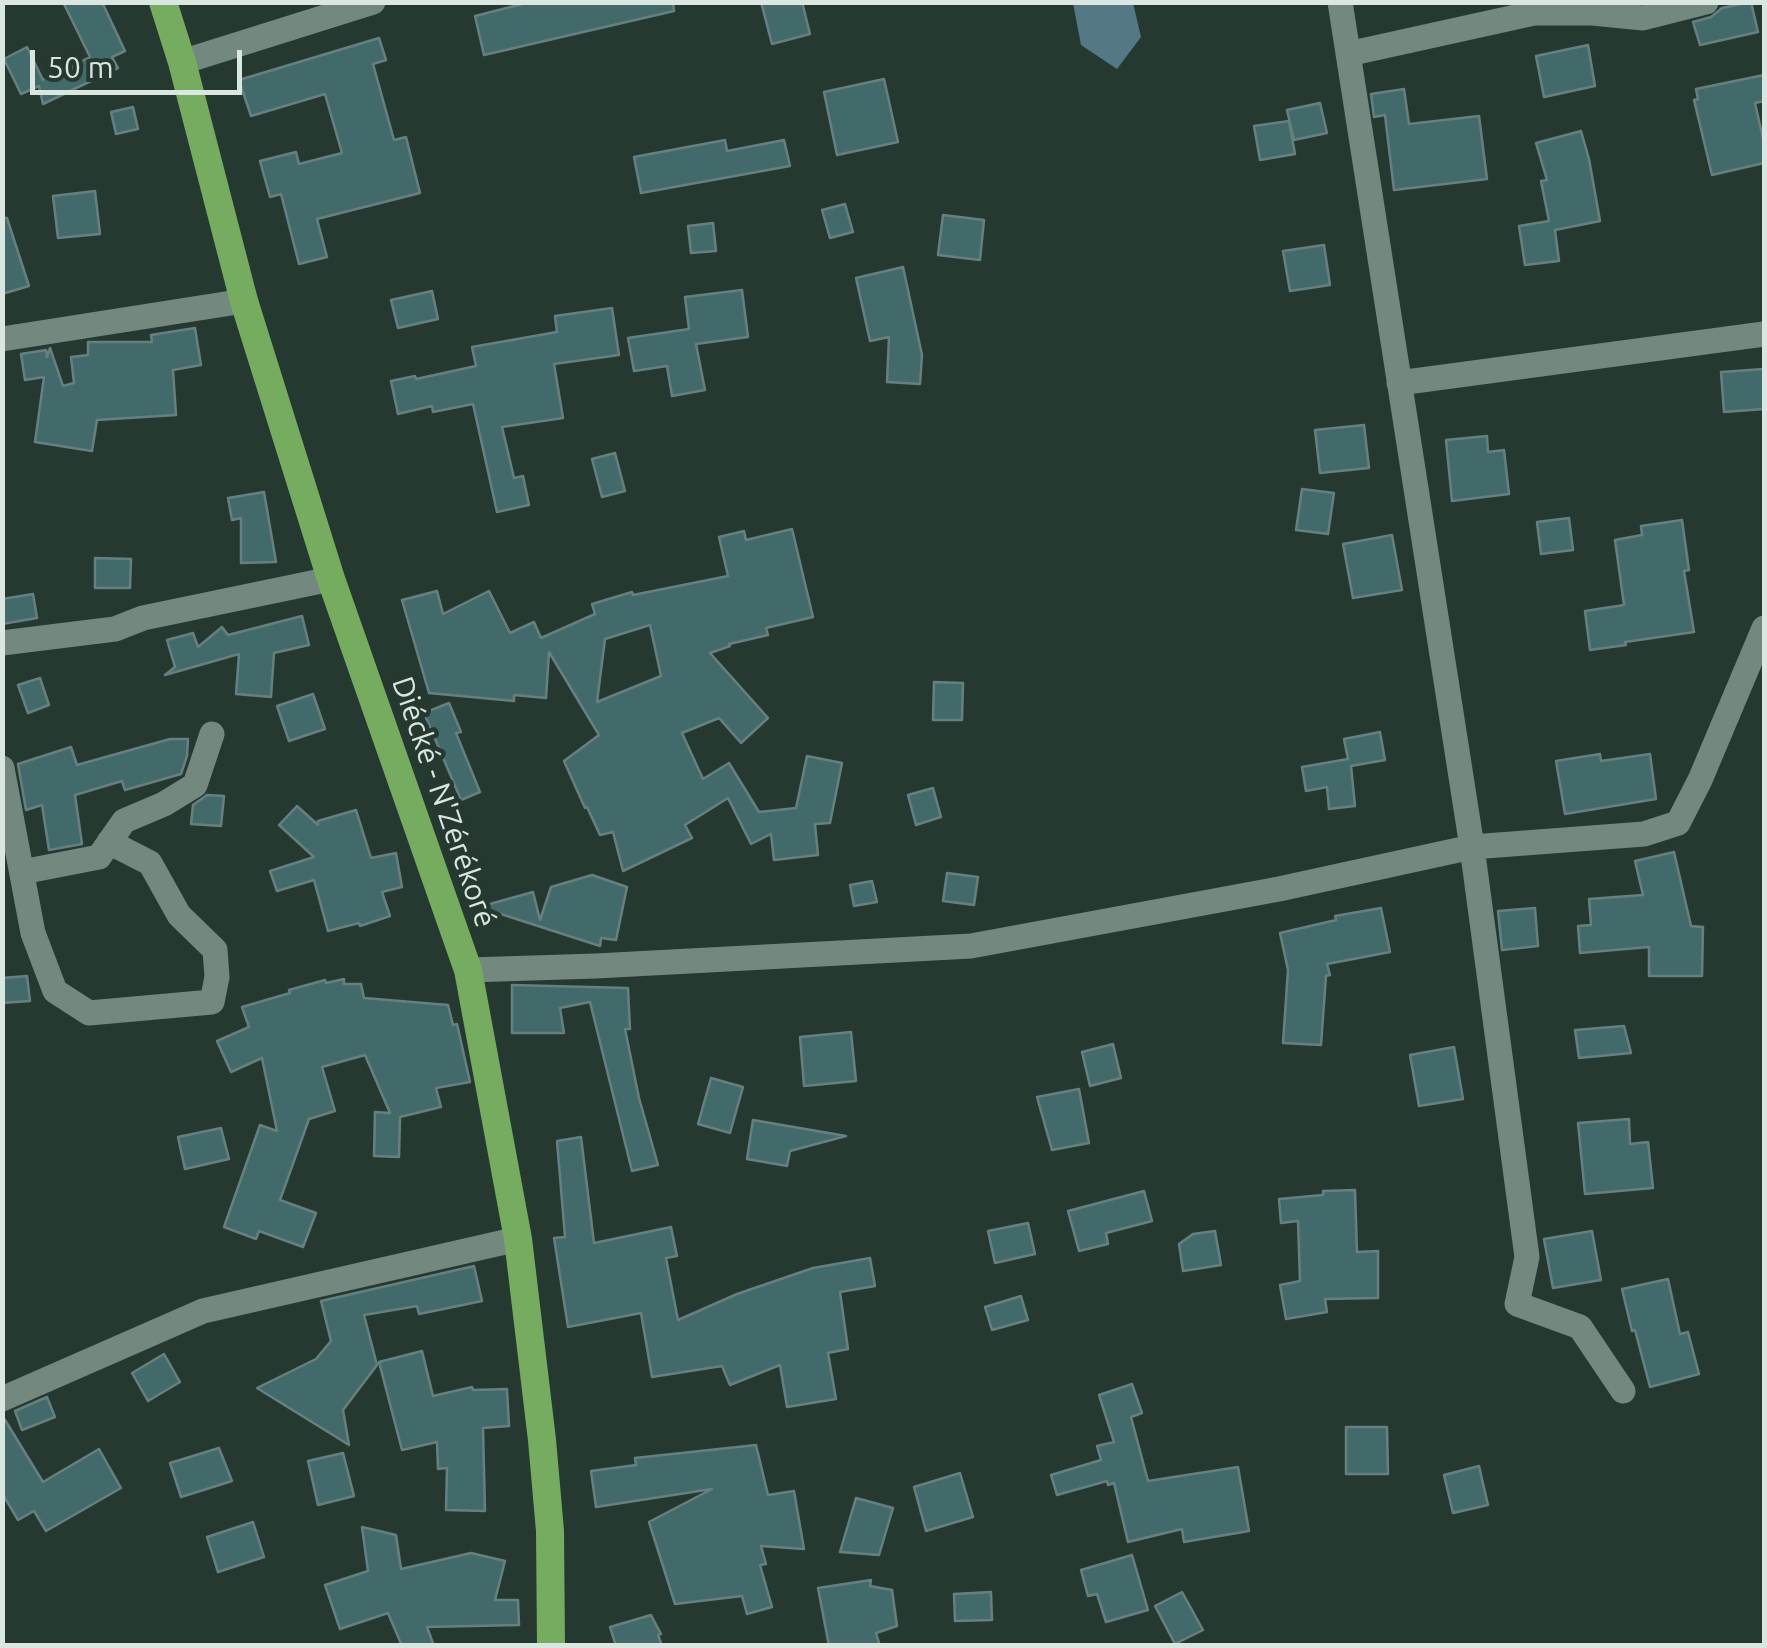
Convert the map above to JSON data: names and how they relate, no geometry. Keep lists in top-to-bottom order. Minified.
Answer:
{"streets":{"highway":["Diécké - N'Zérékoré"]},"scale_bar":"50 m"}
